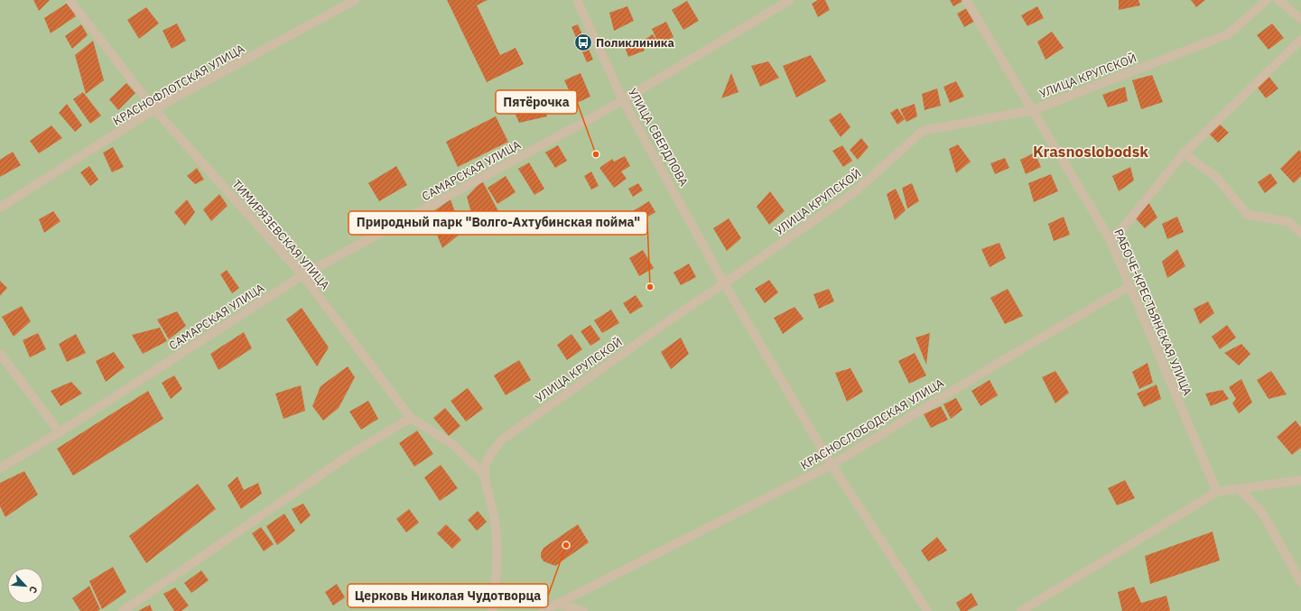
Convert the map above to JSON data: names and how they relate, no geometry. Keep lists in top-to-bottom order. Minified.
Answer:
{"streets":{"street":["УЛИЦА КРУПСКОЙ","КРАСНОФЛОТСКАЯ УЛИЦА","УЛИЦА СВЕРДЛОВА","САМАРСКАЯ УЛИЦА","ТИМИРЯЗЕВСКАЯ УЛИЦА","РАБОЧЕ-КРЕСТЬЯНСКАЯ УЛИЦА","КРАСНОСЛОБОДСКАЯ УЛИЦА"]},"crossings":[["УЛИЦА КРУПСКОЙ","УЛИЦА СВЕРДЛОВА"],["УЛИЦА КРУПСКОЙ","ТИМИРЯЗЕВСКАЯ УЛИЦА"],["УЛИЦА КРУПСКОЙ","РАБОЧЕ-КРЕСТЬЯНСКАЯ УЛИЦА"],["КРАСНОФЛОТСКАЯ УЛИЦА","ТИМИРЯЗЕВСКАЯ УЛИЦА"],["УЛИЦА СВЕРДЛОВА","САМАРСКАЯ УЛИЦА"],["УЛИЦА СВЕРДЛОВА","КРАСНОСЛОБОДСКАЯ УЛИЦА"],["САМАРСКАЯ УЛИЦА","ТИМИРЯЗЕВСКАЯ УЛИЦА"],["РАБОЧЕ-КРЕСТЬЯНСКАЯ УЛИЦА","КРАСНОСЛОБОДСКАЯ УЛИЦА"]],"districts":["Krasnoslobodsk"],"places":{"bus stop":["Поликлиника"],"other":["Пятёрочка","Природный парк \"Волго-Ахтубинская пойма\"","Церковь Николая Чудотворца"]},"north":"bottom right"}
